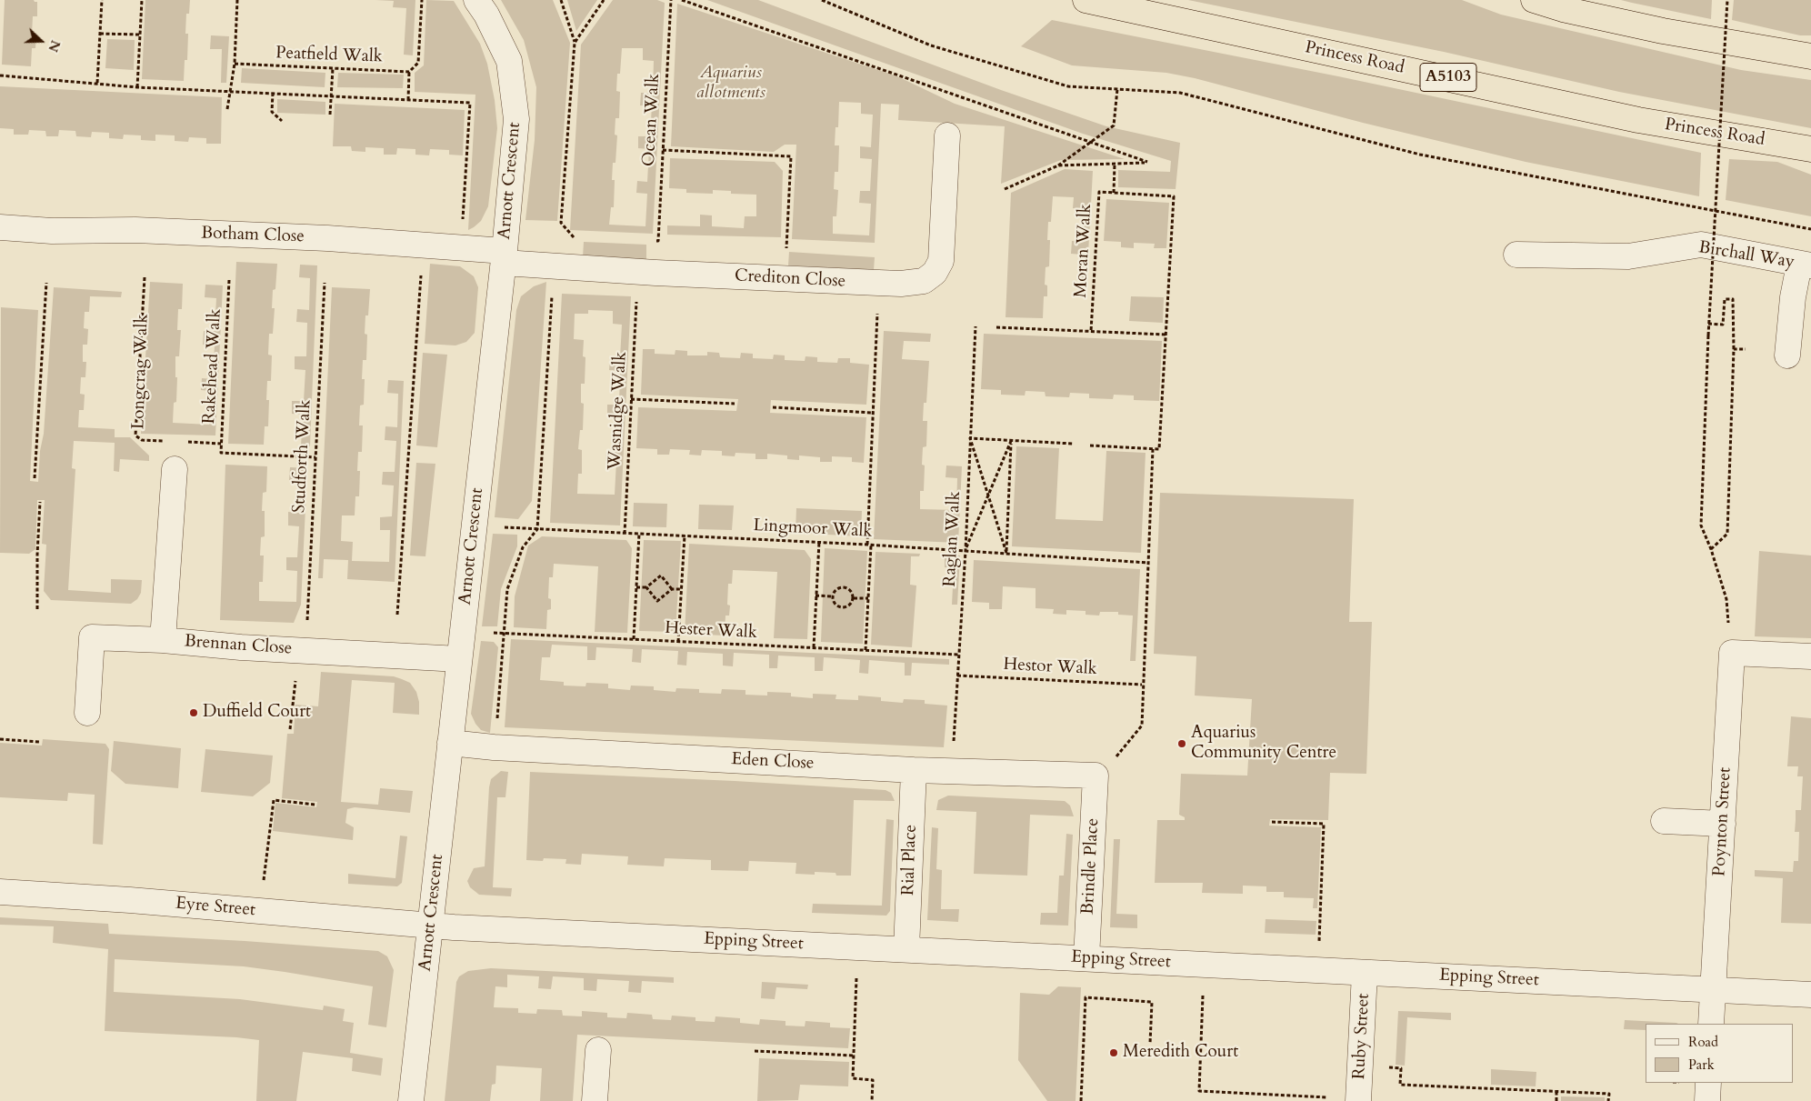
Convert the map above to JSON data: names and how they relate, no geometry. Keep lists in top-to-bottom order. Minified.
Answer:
{"streets":{"highway":["Princess Road","A5103"],"street":["Arnott Crescent","Botham Close","Birchall Way","Crediton Close","Brennan Close","Eden Close","Poynton Street","Rial Place","Brindle Place","Eyre Street","Epping Street","Ruby Street"],"path":["Peatfield Walk","Ocean Walk","Moran Walk","Rakehead Walk","Longcrag Walk","Wasnidge Walk","Studforth Walk","Lingmoor Walk","Raglan Walk","Hester Walk","Hestor Walk"]},"crossings":[["Arnott Crescent","Botham Close"],["Arnott Crescent","Crediton Close"],["Arnott Crescent","Lingmoor Walk"],["Arnott Crescent","Hester Walk"],["Arnott Crescent","Brennan Close"],["Arnott Crescent","Eden Close"],["Arnott Crescent","Eyre Street"],["Arnott Crescent","Epping Street"],["Botham Close","Crediton Close"],["Rakehead Walk","Studforth Walk"],["Wasnidge Walk","Lingmoor Walk"],["Lingmoor Walk","Raglan Walk"],["Raglan Walk","Hester Walk"],["Raglan Walk","Hestor Walk"],["Eden Close","Rial Place"],["Eden Close","Brindle Place"],["Poynton Street","Epping Street"],["Rial Place","Epping Street"],["Brindle Place","Epping Street"],["Eyre Street","Epping Street"],["Epping Street","Ruby Street"]],"parks":["Aquarius allotments"],"places":["Duffield Court","Aquarius Community Centre","Meredith Court"],"legend":["Road","Park"],"north":"right"}
